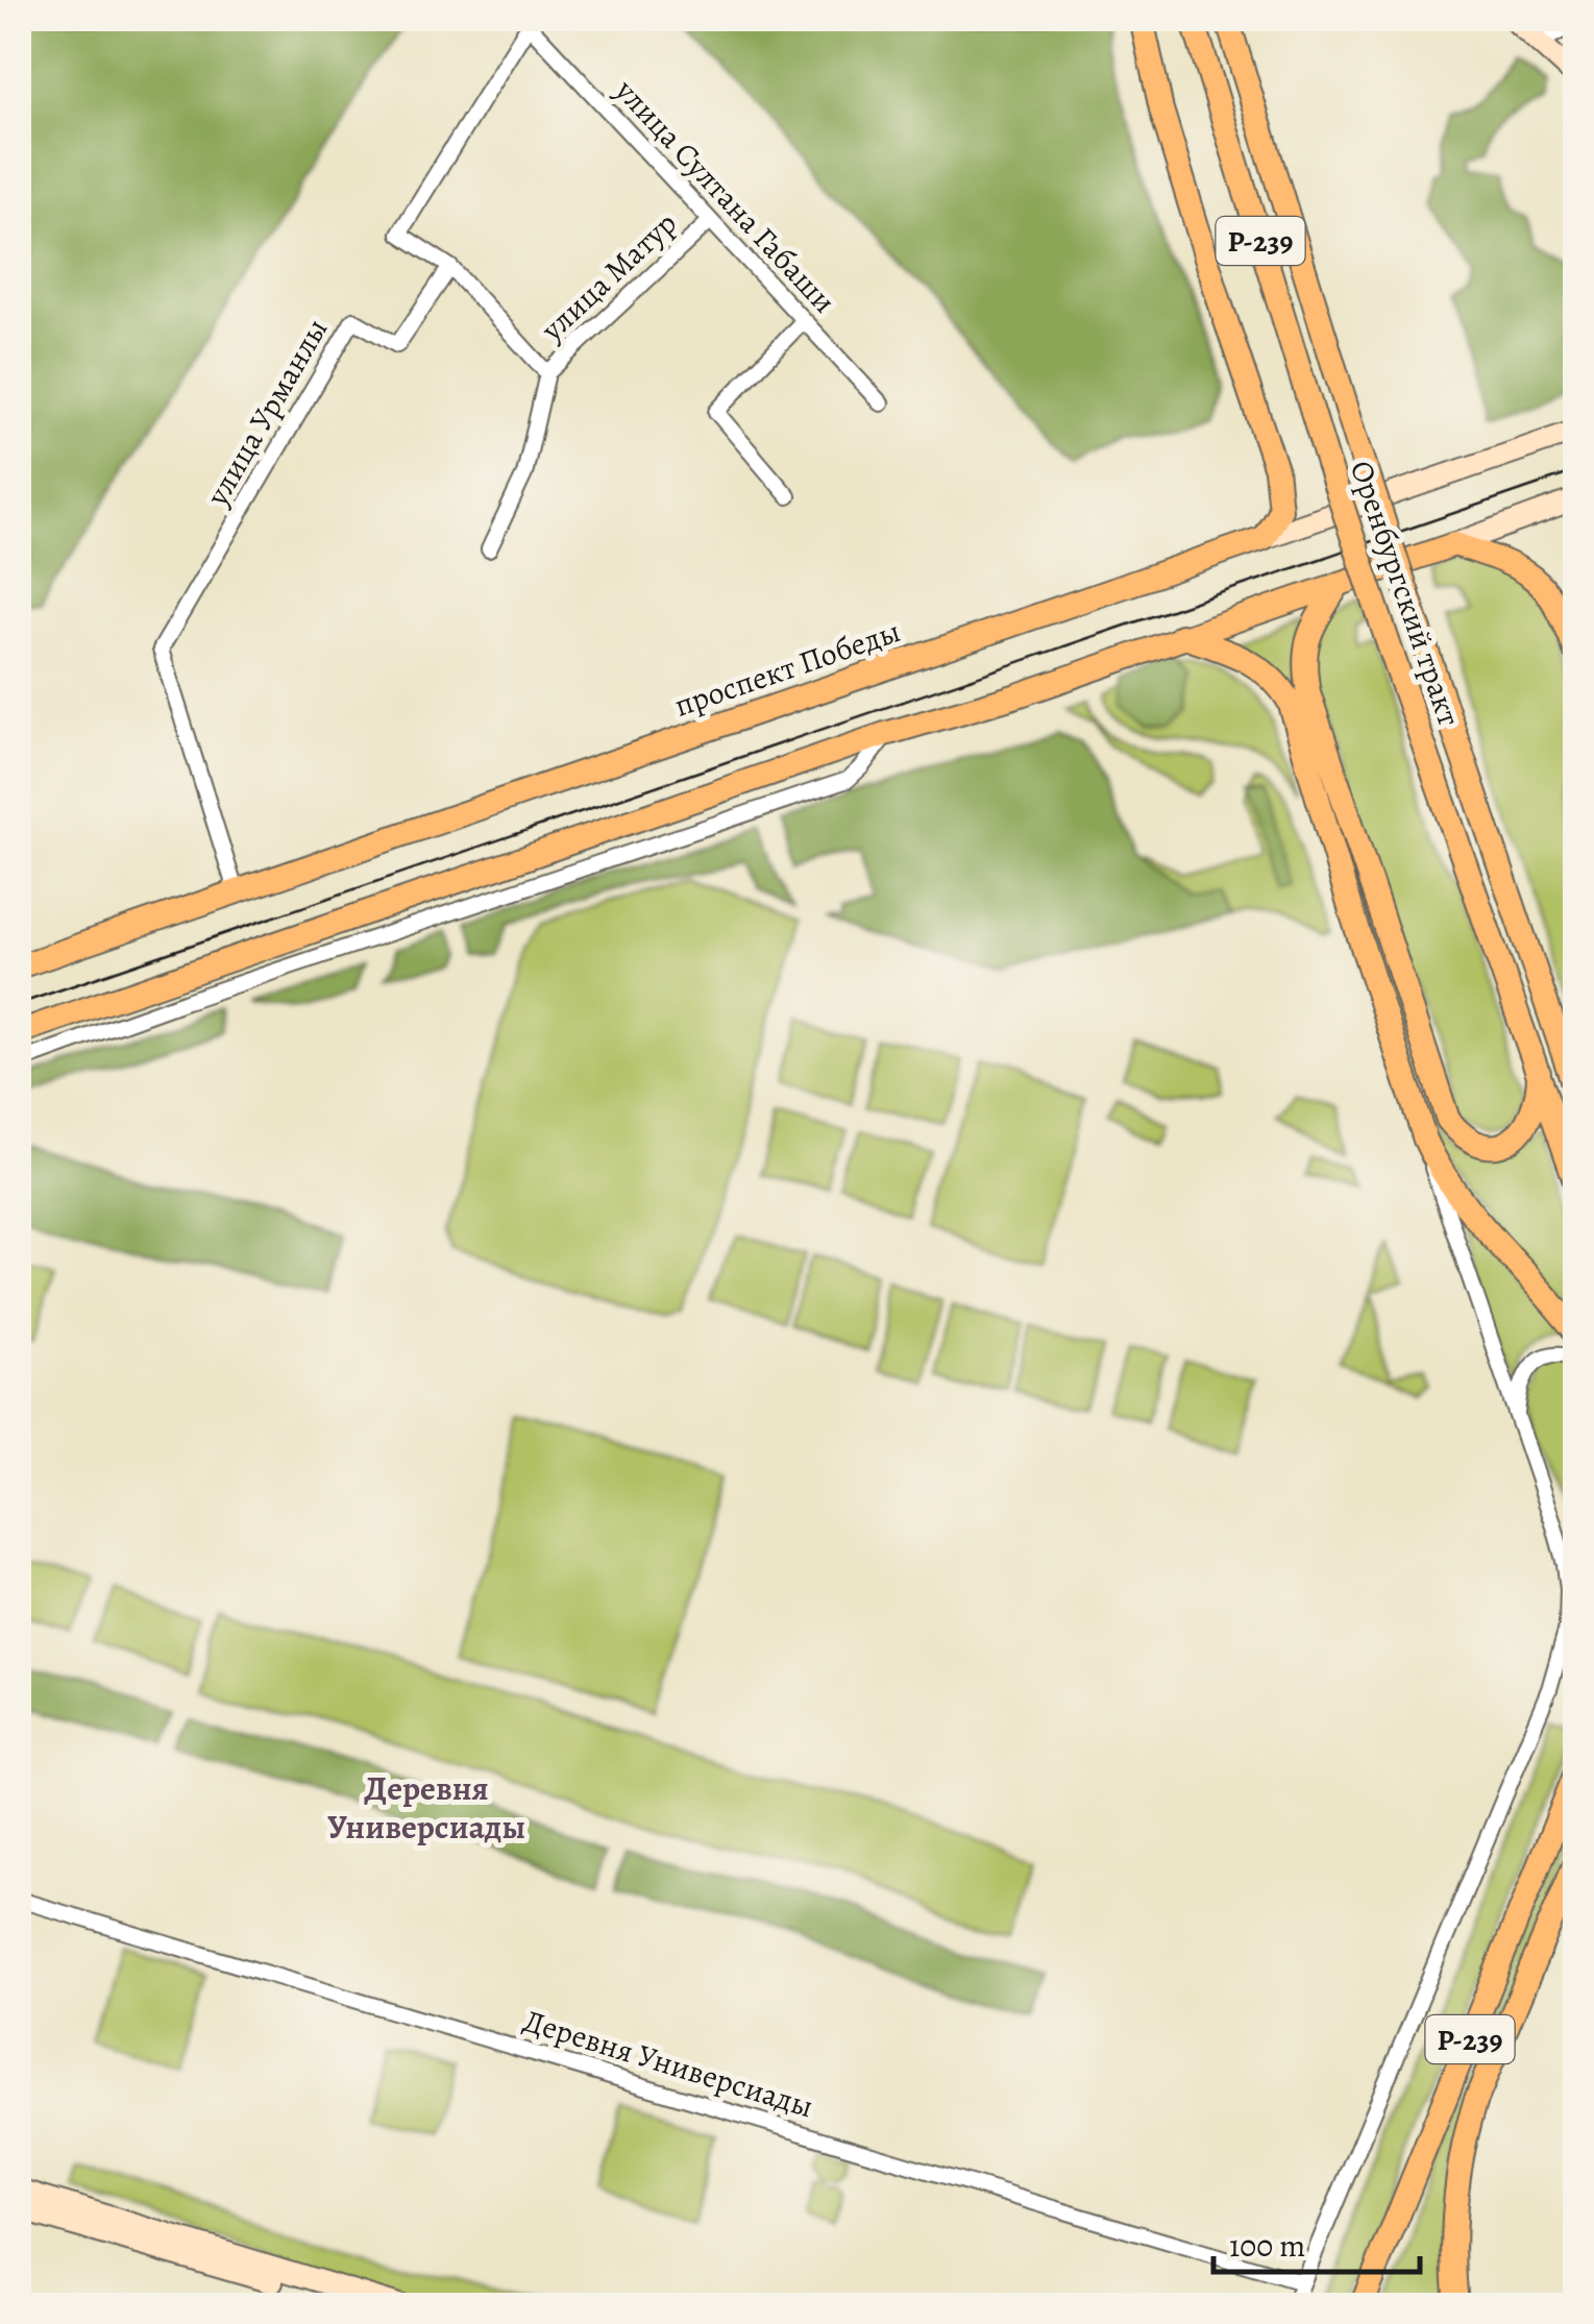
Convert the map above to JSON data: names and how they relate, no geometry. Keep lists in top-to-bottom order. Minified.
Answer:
{"streets":{"main road":["Р-239","Оренбургский тракт","проспект Победы"],"street":["улица Султана Габаши","улица Матур","улица Урманлы","Деревня Универсиады"]},"crossings":[["улица Султана Габаши","улица Матур"],["улица Султана Габаши","улица Урманлы"],["улица Матур","улица Урманлы"],["улица Урманлы","проспект Победы"]],"districts":["Деревня Универсиады"],"scale_bar":"100 m"}
